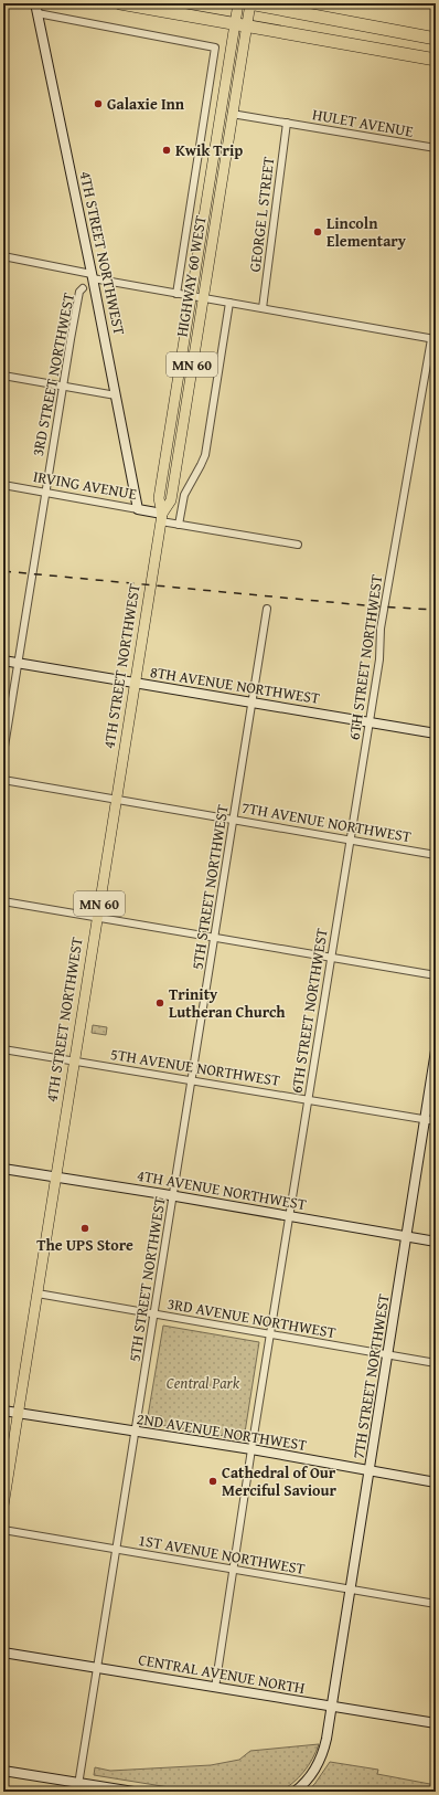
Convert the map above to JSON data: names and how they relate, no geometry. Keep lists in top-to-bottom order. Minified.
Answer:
{"streets":{"main road":["4TH STREET NORTHWEST","HIGHWAY 60 WEST","MN 60"],"street":["HULET AVENUE","GEORGE L STREET","3RD STREET NORTHWEST","IRVING AVENUE","6TH STREET NORTHWEST","8TH AVENUE NORTHWEST","7TH AVENUE NORTHWEST","5TH STREET NORTHWEST","5TH AVENUE NORTHWEST","4TH AVENUE NORTHWEST","3RD AVENUE NORTHWEST","7TH STREET NORTHWEST","2ND AVENUE NORTHWEST","1ST AVENUE NORTHWEST","CENTRAL AVENUE NORTH"]},"crossings":[["HULET AVENUE","GEORGE L STREET"],["HULET AVENUE","HIGHWAY 60 WEST"],["4TH STREET NORTHWEST","HIGHWAY 60 WEST"],["4TH STREET NORTHWEST","IRVING AVENUE"],["4TH STREET NORTHWEST","8TH AVENUE NORTHWEST"],["4TH STREET NORTHWEST","7TH AVENUE NORTHWEST"],["4TH STREET NORTHWEST","5TH AVENUE NORTHWEST"],["4TH STREET NORTHWEST","4TH AVENUE NORTHWEST"],["4TH STREET NORTHWEST","3RD AVENUE NORTHWEST"],["4TH STREET NORTHWEST","2ND AVENUE NORTHWEST"],["HIGHWAY 60 WEST","IRVING AVENUE"],["3RD STREET NORTHWEST","IRVING AVENUE"],["3RD STREET NORTHWEST","8TH AVENUE NORTHWEST"],["6TH STREET NORTHWEST","8TH AVENUE NORTHWEST"],["6TH STREET NORTHWEST","7TH AVENUE NORTHWEST"],["6TH STREET NORTHWEST","5TH AVENUE NORTHWEST"],["6TH STREET NORTHWEST","4TH AVENUE NORTHWEST"],["6TH STREET NORTHWEST","3RD AVENUE NORTHWEST"],["6TH STREET NORTHWEST","2ND AVENUE NORTHWEST"],["6TH STREET NORTHWEST","1ST AVENUE NORTHWEST"],["6TH STREET NORTHWEST","CENTRAL AVENUE NORTH"],["8TH AVENUE NORTHWEST","5TH STREET NORTHWEST"],["7TH AVENUE NORTHWEST","5TH STREET NORTHWEST"],["5TH STREET NORTHWEST","5TH AVENUE NORTHWEST"],["5TH STREET NORTHWEST","4TH AVENUE NORTHWEST"],["5TH STREET NORTHWEST","3RD AVENUE NORTHWEST"],["5TH STREET NORTHWEST","2ND AVENUE NORTHWEST"],["5TH STREET NORTHWEST","1ST AVENUE NORTHWEST"],["5TH STREET NORTHWEST","CENTRAL AVENUE NORTH"],["5TH AVENUE NORTHWEST","7TH STREET NORTHWEST"],["4TH AVENUE NORTHWEST","7TH STREET NORTHWEST"],["3RD AVENUE NORTHWEST","7TH STREET NORTHWEST"],["7TH STREET NORTHWEST","2ND AVENUE NORTHWEST"],["7TH STREET NORTHWEST","1ST AVENUE NORTHWEST"],["7TH STREET NORTHWEST","CENTRAL AVENUE NORTH"]],"parks":["Central Park"],"places":["Galaxie Inn","Kwik Trip","Lincoln Elementary","Trinity Lutheran Church","The UPS Store","Cathedral of Our Merciful Saviour"]}
